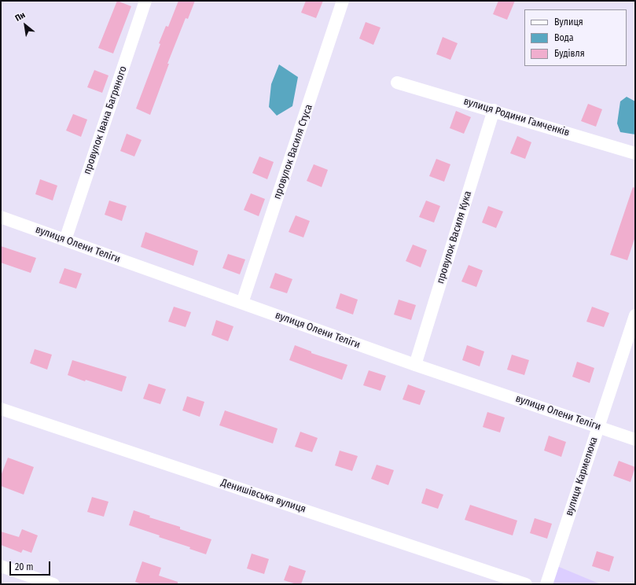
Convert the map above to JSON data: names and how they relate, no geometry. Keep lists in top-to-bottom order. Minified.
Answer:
{"streets":{"street":["вулиця Родини Гамченків","провулок Івана Багряного","провулок Василя Стуса","провулок Василя Кука","вулиця Олени Теліги","вулиця Кармелюка","Денишівська вулиця"]},"crossings":[["вулиця Родини Гамченків","провулок Василя Кука"],["провулок Івана Багряного","вулиця Олени Теліги"],["провулок Василя Стуса","вулиця Олени Теліги"],["провулок Василя Кука","вулиця Олени Теліги"],["вулиця Олени Теліги","вулиця Кармелюка"]],"legend":["Вулиця","Вода","Будівля"],"scale_bar":"20 m","north":"top left"}
